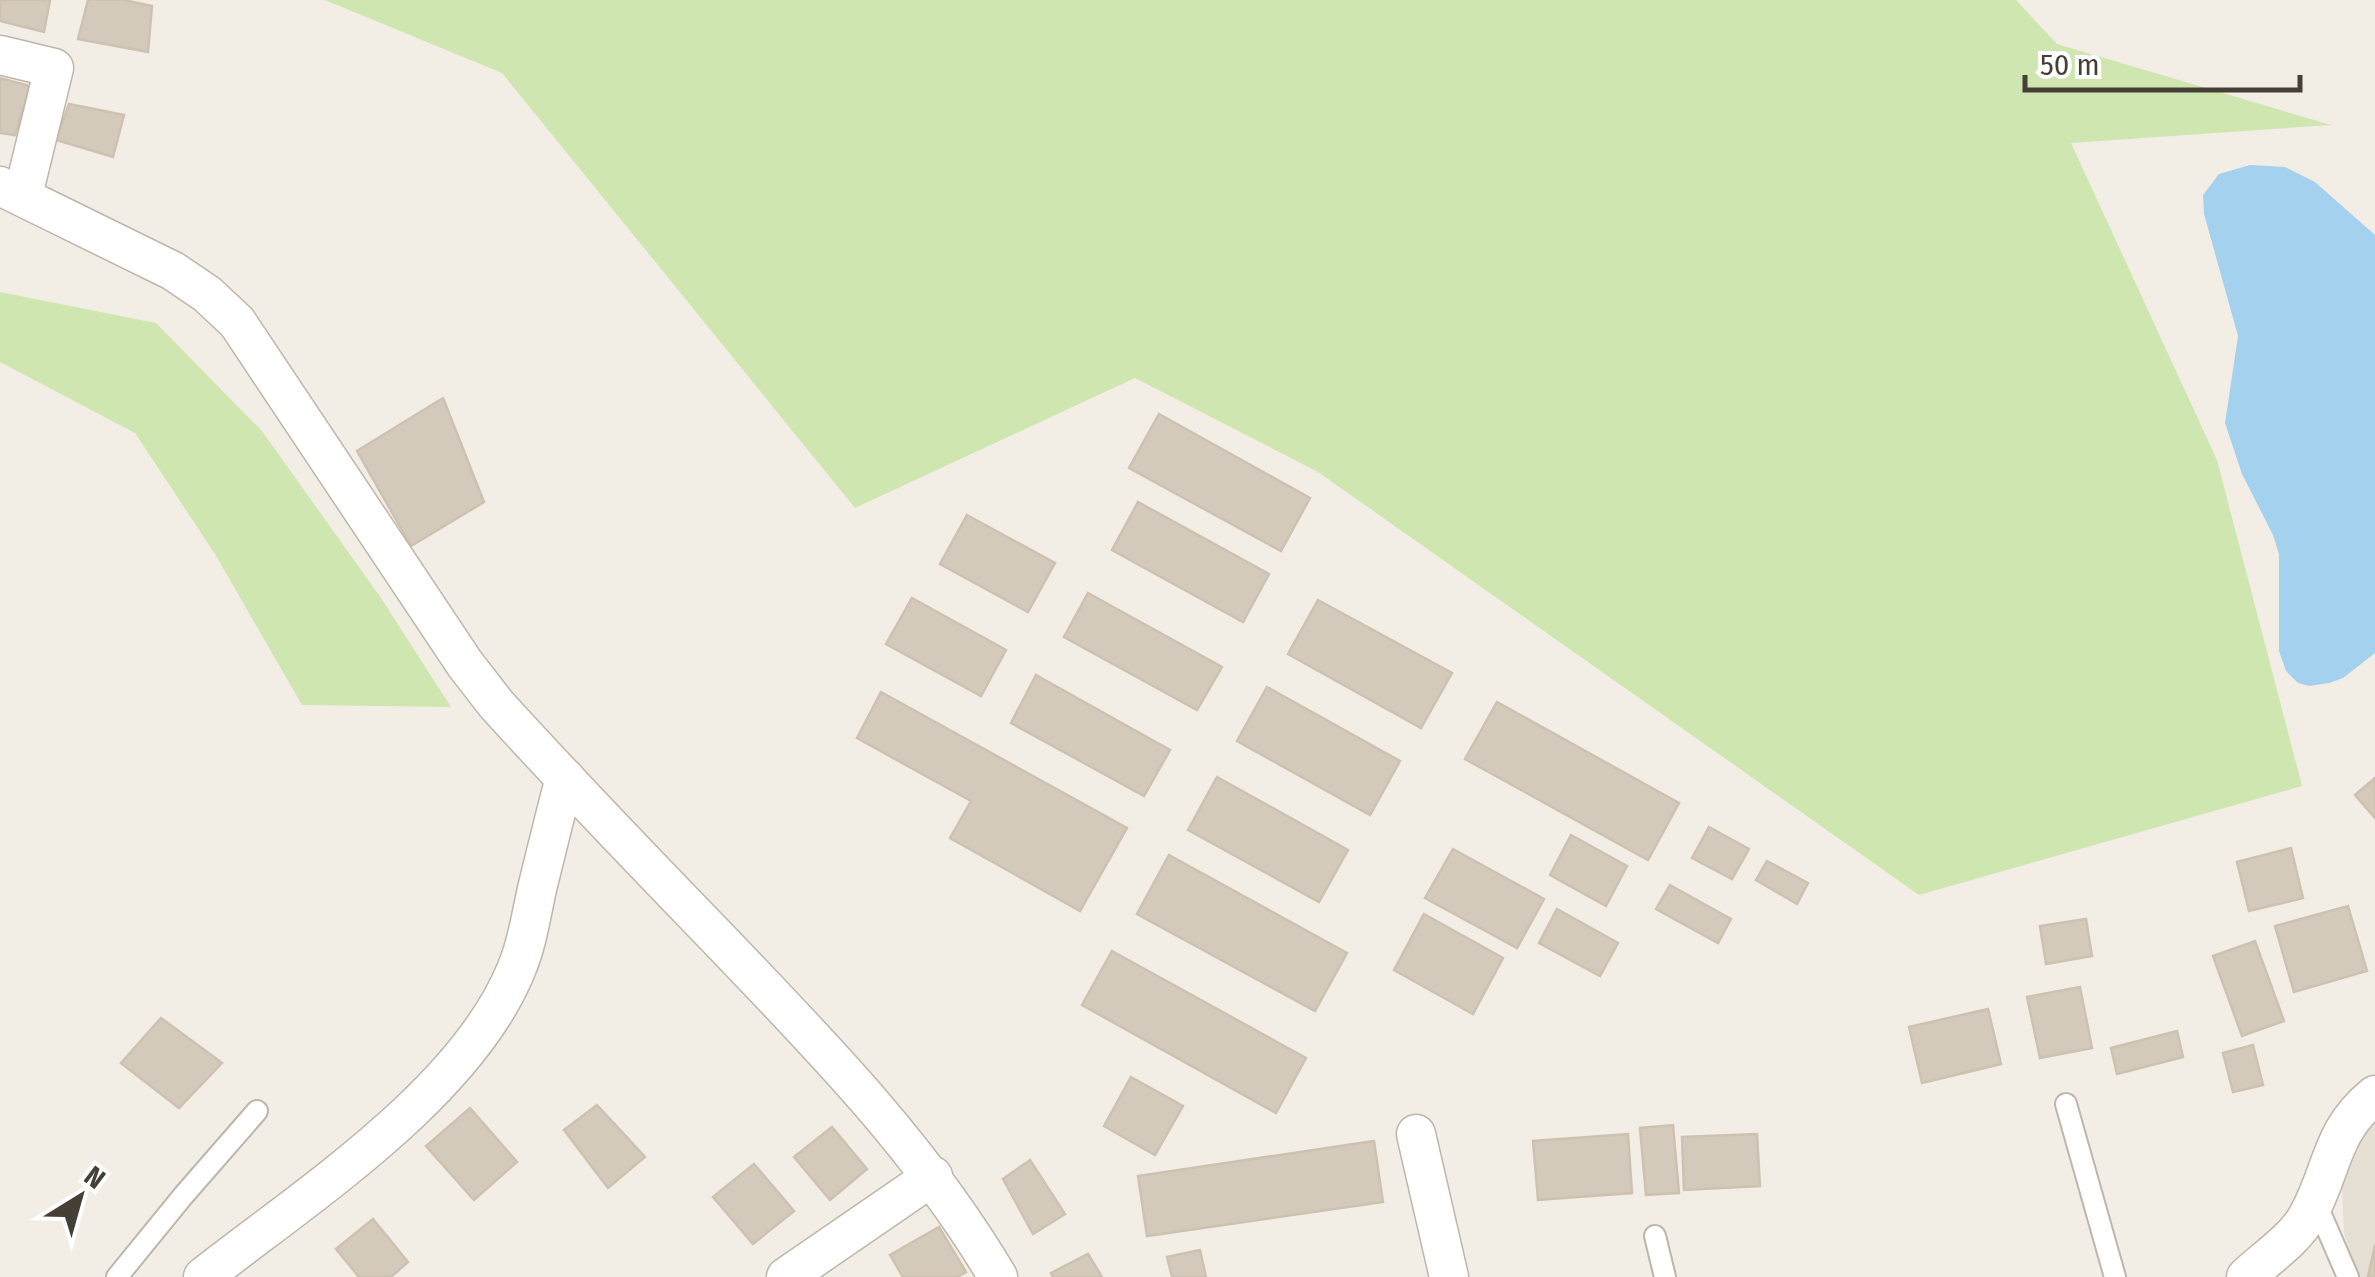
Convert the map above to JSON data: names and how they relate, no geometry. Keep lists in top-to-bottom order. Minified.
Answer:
{"scale_bar":"50 m","north":"top right"}
